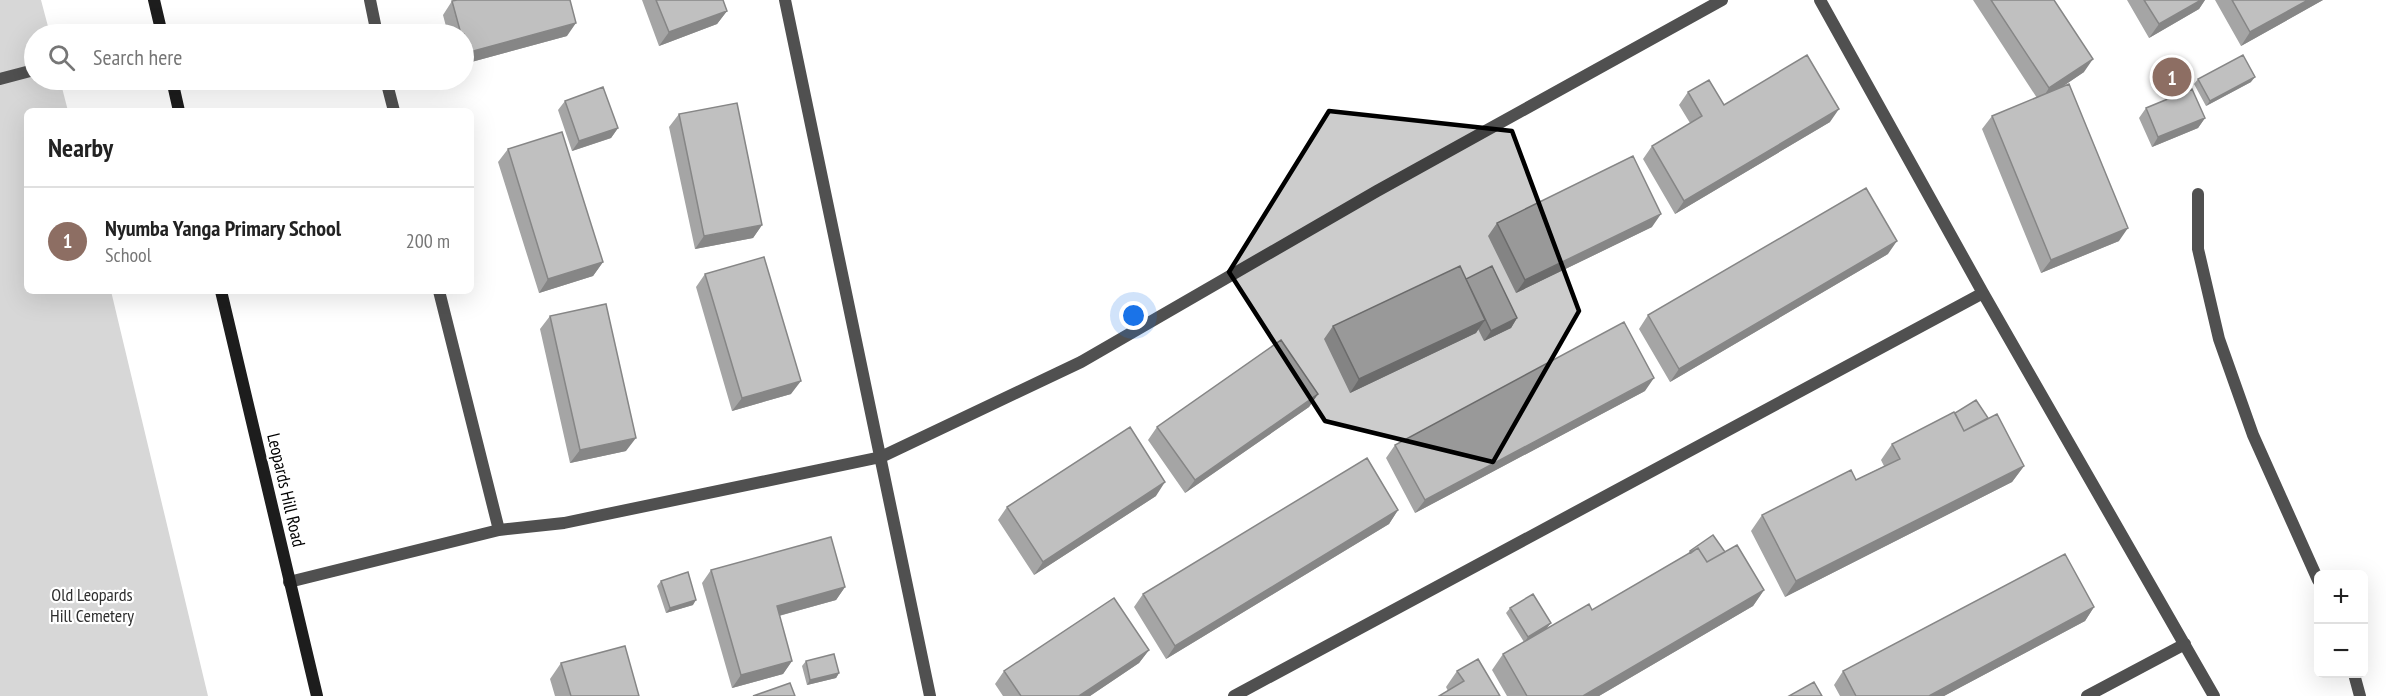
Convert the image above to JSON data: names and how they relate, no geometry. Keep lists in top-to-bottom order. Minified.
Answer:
{"streets":{"main road":["Leopards Hill Road"]},"parks":["Old Leopards Hill Cemetery"],"page":{"search":"Search here","pins":"1","heading":"Nearby","list":[{"mark":"1","name":"Nyumba Yanga Primary School","note":"School","value":"200 m"}],"map_buttons":["+","−"]}}
